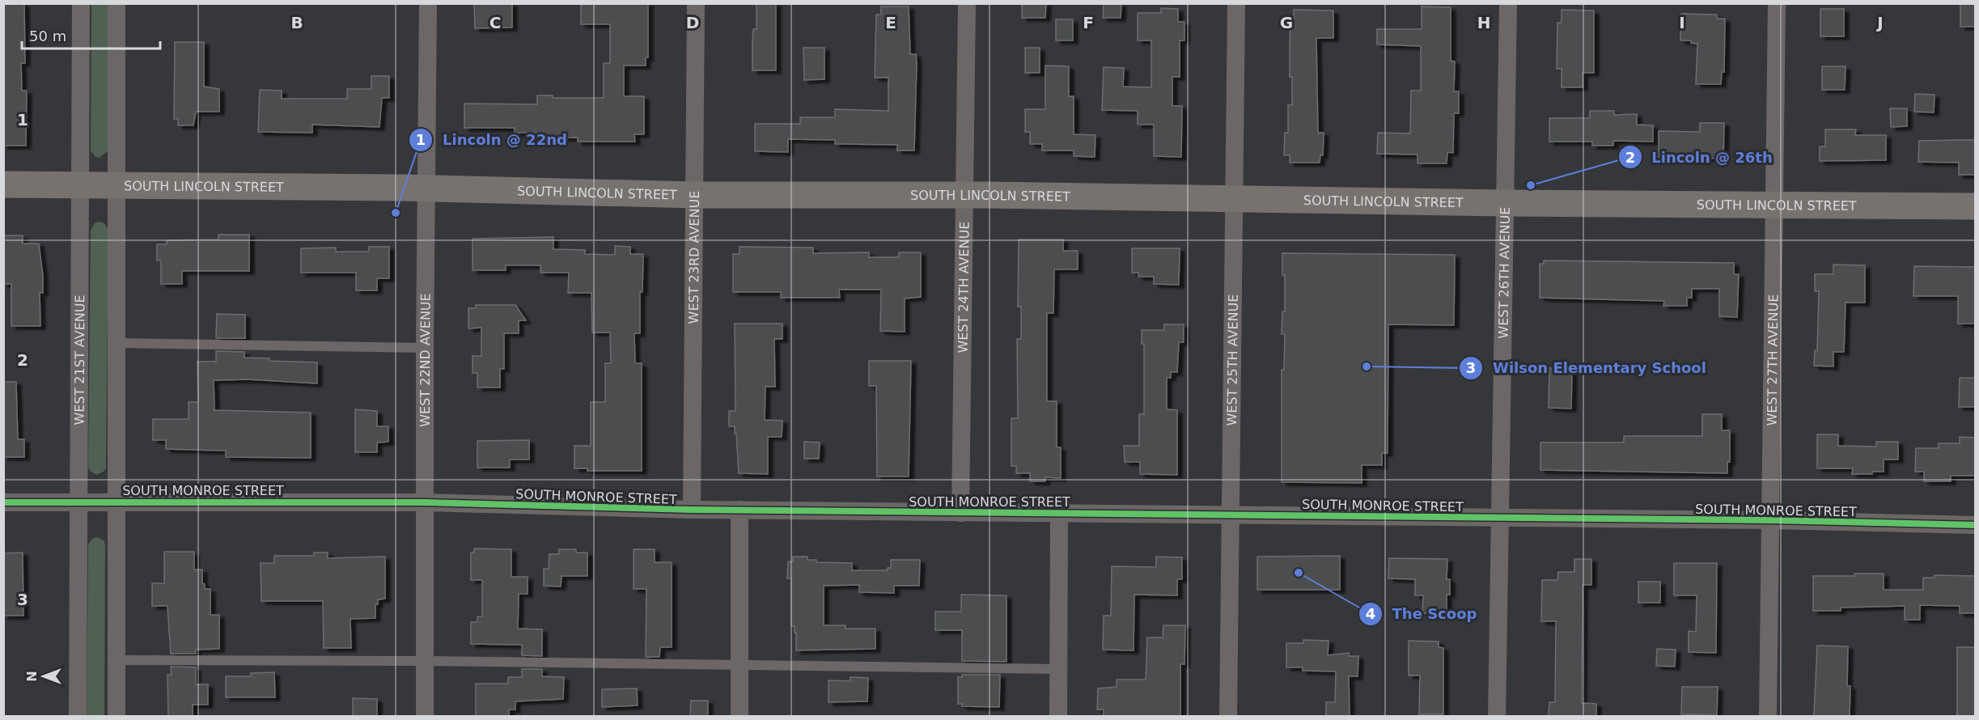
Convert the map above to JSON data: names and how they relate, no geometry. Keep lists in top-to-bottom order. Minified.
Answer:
{"streets":{"street":["SOUTH LINCOLN STREET","WEST 23RD AVENUE","WEST 26TH AVENUE","WEST 24TH AVENUE","WEST 21ST AVENUE","WEST 22ND AVENUE","WEST 25TH AVENUE","WEST 27TH AVENUE","SOUTH MONROE STREET"]},"crossings":[["SOUTH LINCOLN STREET","WEST 23RD AVENUE"],["SOUTH LINCOLN STREET","WEST 26TH AVENUE"],["SOUTH LINCOLN STREET","WEST 24TH AVENUE"],["SOUTH LINCOLN STREET","WEST 21ST AVENUE"],["SOUTH LINCOLN STREET","WEST 22ND AVENUE"],["SOUTH LINCOLN STREET","WEST 25TH AVENUE"],["SOUTH LINCOLN STREET","WEST 27TH AVENUE"],["WEST 23RD AVENUE","SOUTH MONROE STREET"],["WEST 26TH AVENUE","SOUTH MONROE STREET"],["WEST 24TH AVENUE","SOUTH MONROE STREET"],["WEST 21ST AVENUE","SOUTH MONROE STREET"],["WEST 22ND AVENUE","SOUTH MONROE STREET"],["WEST 25TH AVENUE","SOUTH MONROE STREET"],["WEST 27TH AVENUE","SOUTH MONROE STREET"]],"places":["Lincoln @ 26th","Lincoln @ 22nd","Wilson Elementary School","The Scoop"],"scale_bar":"50 m","north":"left","grid":{"columns":["B","C","D","E","F","G","H","I","J"],"rows":["1","2","3"]}}
